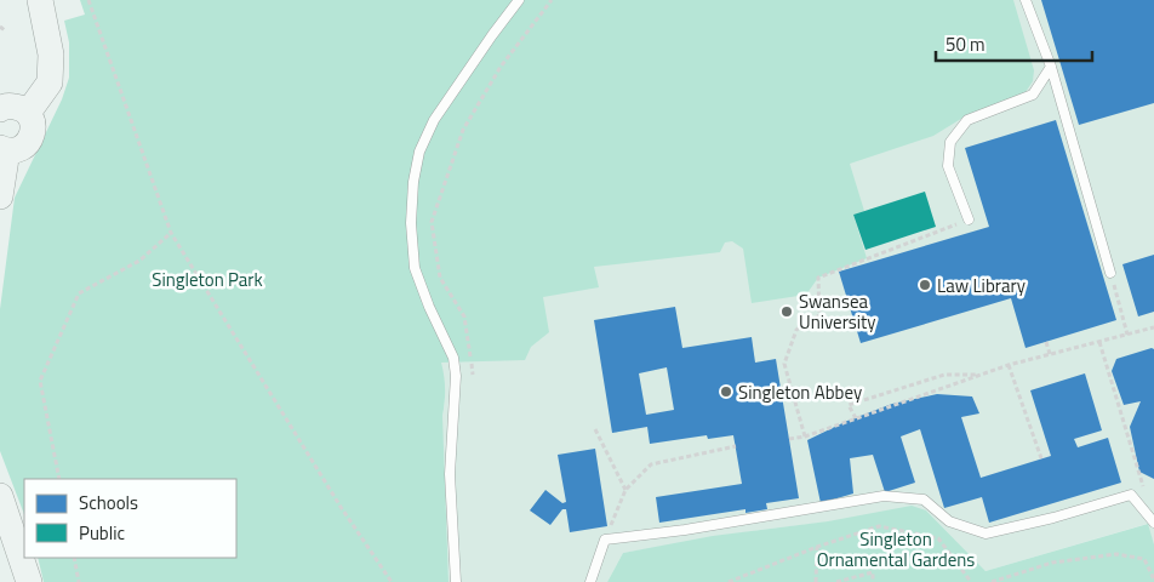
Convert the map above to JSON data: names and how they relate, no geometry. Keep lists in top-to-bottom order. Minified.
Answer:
{"parks":["Singleton Park","Singleton Ornamental Gardens"],"places":["Law Library","Swansea University","Singleton Abbey"],"legend":["Schools","Public"],"scale_bar":"50 m"}
